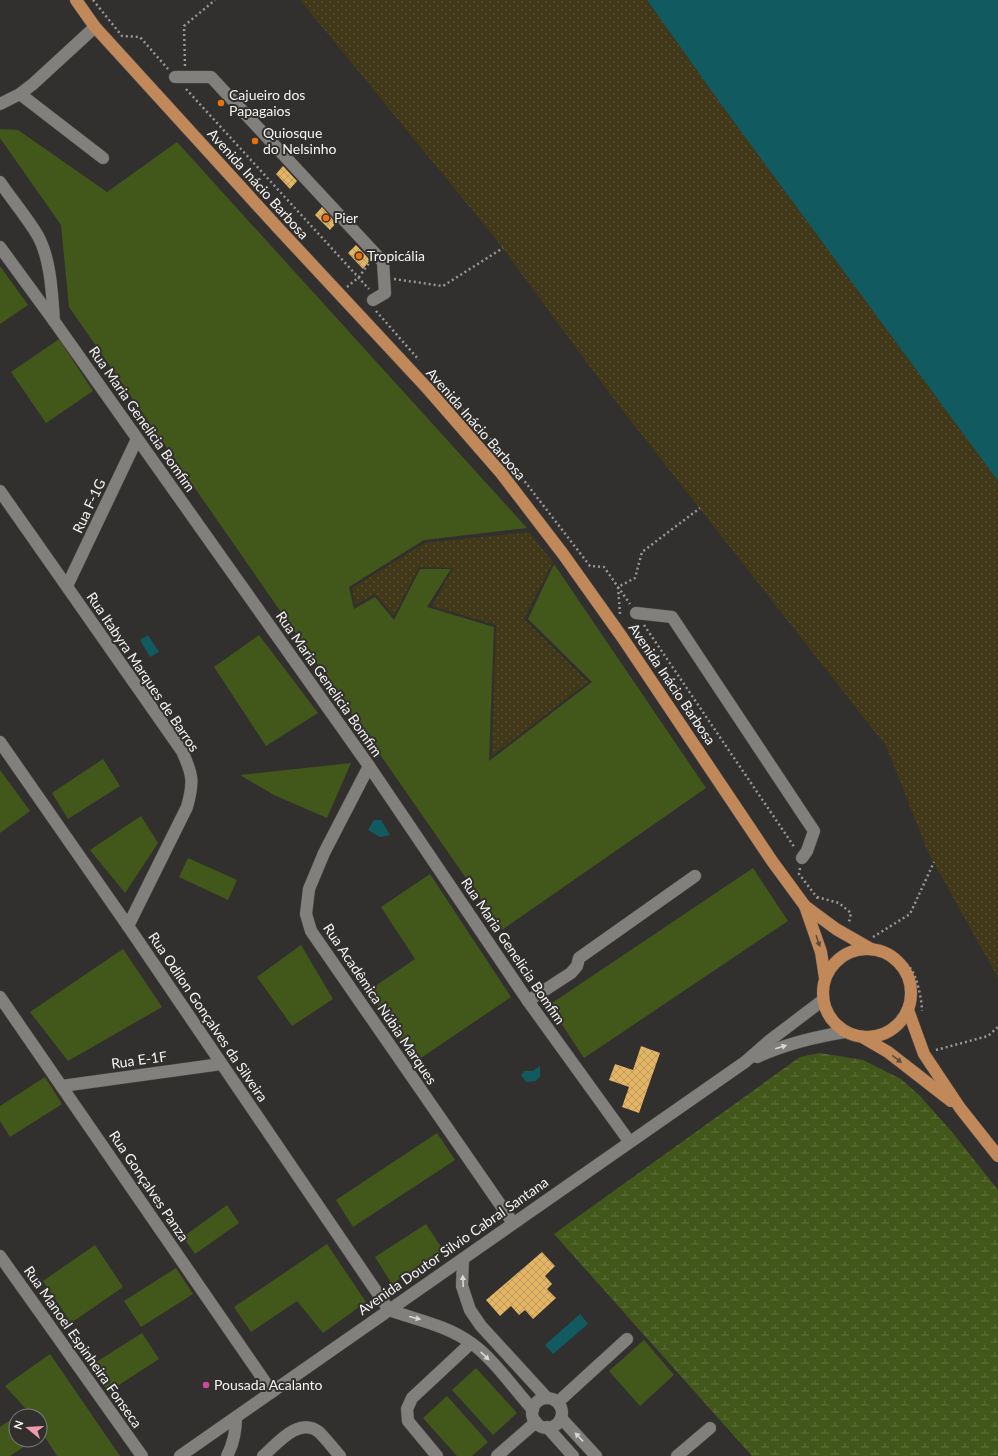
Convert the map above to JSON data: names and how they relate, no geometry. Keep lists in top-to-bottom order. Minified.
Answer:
{"streets":{"main road":["Avenida Inácio Barbosa"],"street":["Rua Maria Genelicia Bomfim","Rua F-1G","Rua Itabyra Marques de Barros","Rua Acadêmica Núbia Marques","Rua Odilon Gonçalves da Silveira","Rua E-1F","Rua Gonçalves Panza","Avenida Doutor Silvio Cabral Santana","Rua Manoel Espinheira Fonseca"]},"crossings":[["Avenida Inácio Barbosa","Avenida Doutor Silvio Cabral Santana"],["Rua Maria Genelicia Bomfim","Rua F-1G"],["Rua Maria Genelicia Bomfim","Rua Acadêmica Núbia Marques"],["Rua Maria Genelicia Bomfim","Avenida Doutor Silvio Cabral Santana"],["Rua F-1G","Rua Itabyra Marques de Barros"],["Rua Itabyra Marques de Barros","Rua Odilon Gonçalves da Silveira"],["Rua Acadêmica Núbia Marques","Avenida Doutor Silvio Cabral Santana"],["Rua Odilon Gonçalves da Silveira","Rua E-1F"],["Rua Odilon Gonçalves da Silveira","Avenida Doutor Silvio Cabral Santana"],["Rua E-1F","Rua Gonçalves Panza"],["Rua Gonçalves Panza","Avenida Doutor Silvio Cabral Santana"]],"places":["Cajueiro dos Papagaios","Quiosque do Nelsinho","Pier","Tropicália","Pousada Acalanto"],"north":"left"}
